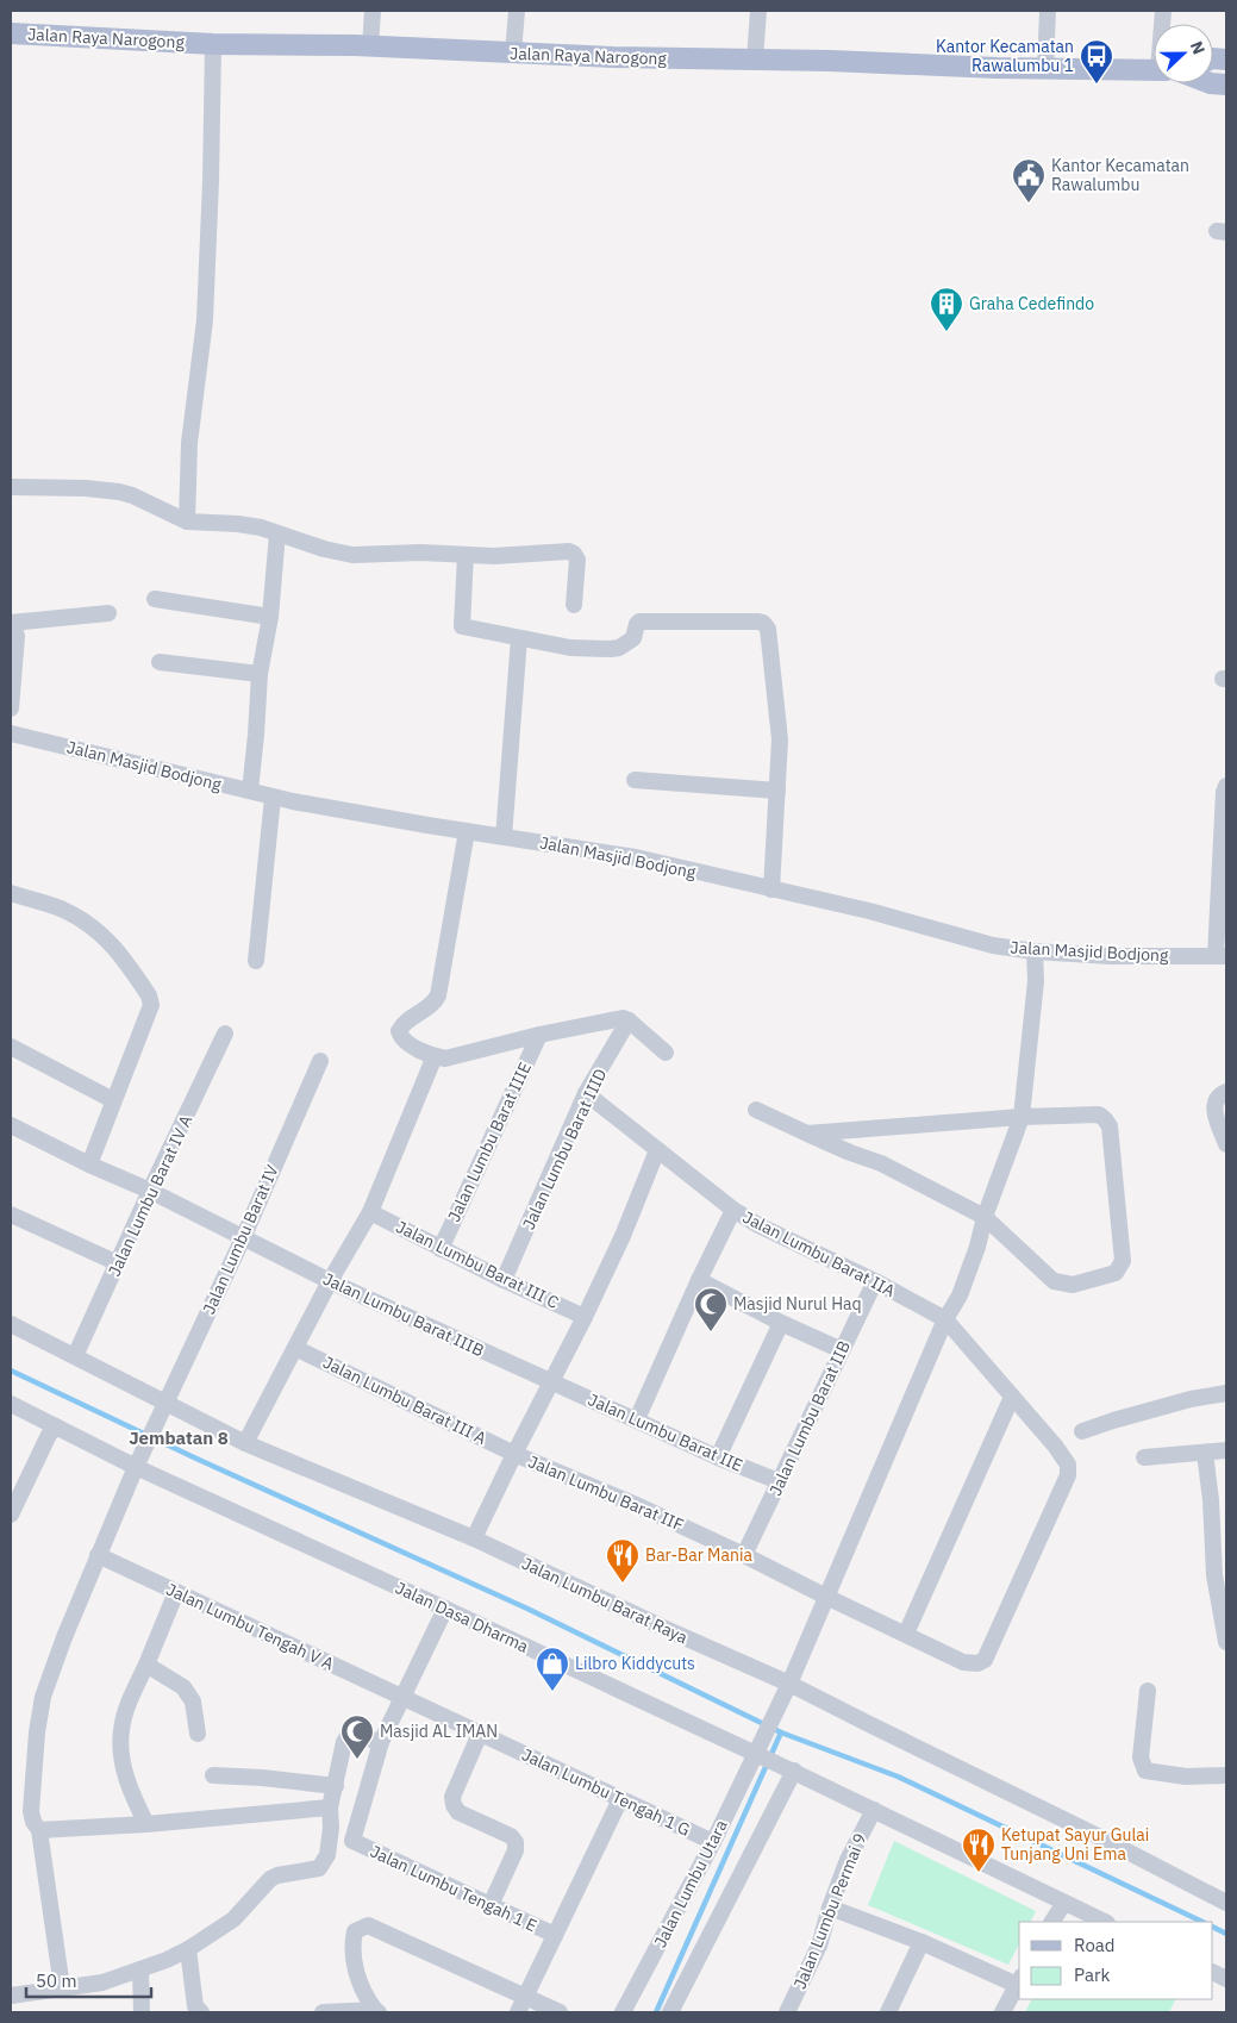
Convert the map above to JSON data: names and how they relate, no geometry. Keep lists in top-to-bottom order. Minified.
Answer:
{"streets":{"main road":["Jalan Raya Narogong"],"street":["Jalan Masjid Bodjong","Jalan Lumbu Barat IIIE","Jalan Lumbu Barat IIID","Jalan Lumbu Barat IV A","Jalan Lumbu Barat IV","Jalan Lumbu Barat IIA","Jalan Lumbu Barat III C","Jalan Lumbu Barat IIIB","Jalan Lumbu Barat III A","Jalan Lumbu Barat IIB","Jalan Lumbu Barat IIE","Jalan Lumbu Barat IIF","Jalan Lumbu Barat Raya","Jalan Dasa Dharma","Jalan Lumbu Tengah V A","Jalan Lumbu Tengah 1 G","Jalan Lumbu Utara","Jalan Lumbu Tengah 1 E","Jalan Lumbu Permai 9"]},"crossings":[["Jalan Lumbu Barat IIIE","Jalan Lumbu Barat III C"],["Jalan Lumbu Barat IIID","Jalan Lumbu Barat IIA"],["Jalan Lumbu Barat IIID","Jalan Lumbu Barat III C"],["Jalan Lumbu Barat IV A","Jalan Lumbu Barat IIIB"],["Jalan Lumbu Barat IV A","Jalan Lumbu Barat Raya"],["Jalan Lumbu Barat IV","Jalan Lumbu Barat IIIB"],["Jalan Lumbu Barat IV","Jalan Lumbu Barat Raya"],["Jalan Lumbu Barat IV","Jalan Dasa Dharma"],["Jalan Lumbu Barat IV","Jalan Lumbu Tengah V A"],["Jalan Lumbu Barat IIA","Jalan Lumbu Barat IIB"],["Jalan Lumbu Barat IIIB","Jalan Lumbu Barat IIE"],["Jalan Lumbu Barat III A","Jalan Lumbu Barat IIF"],["Jalan Lumbu Barat IIB","Jalan Lumbu Barat IIE"],["Jalan Lumbu Barat IIB","Jalan Lumbu Barat IIF"],["Jalan Dasa Dharma","Jalan Lumbu Utara"],["Jalan Dasa Dharma","Jalan Lumbu Permai 9"],["Jalan Lumbu Tengah V A","Jalan Lumbu Tengah 1 G"],["Jalan Lumbu Tengah 1 G","Jalan Lumbu Utara"]],"districts":["Jembatan 8"],"places":{"bus stop":["Kantor Kecamatan Rawalumbu 1"],"public building":["Kantor Kecamatan Rawalumbu"],"building":["Graha Cedefindo"],"mosque":["Masjid Nurul Haq","Masjid AL IMAN"],"restaurant":["Bar-Bar Mania","Ketupat Sayur Gulai Tunjang Uni Ema"],"shop":["Lilbro Kiddycuts"]},"legend":["Road","Park"],"scale_bar":"50 m","north":"right"}
